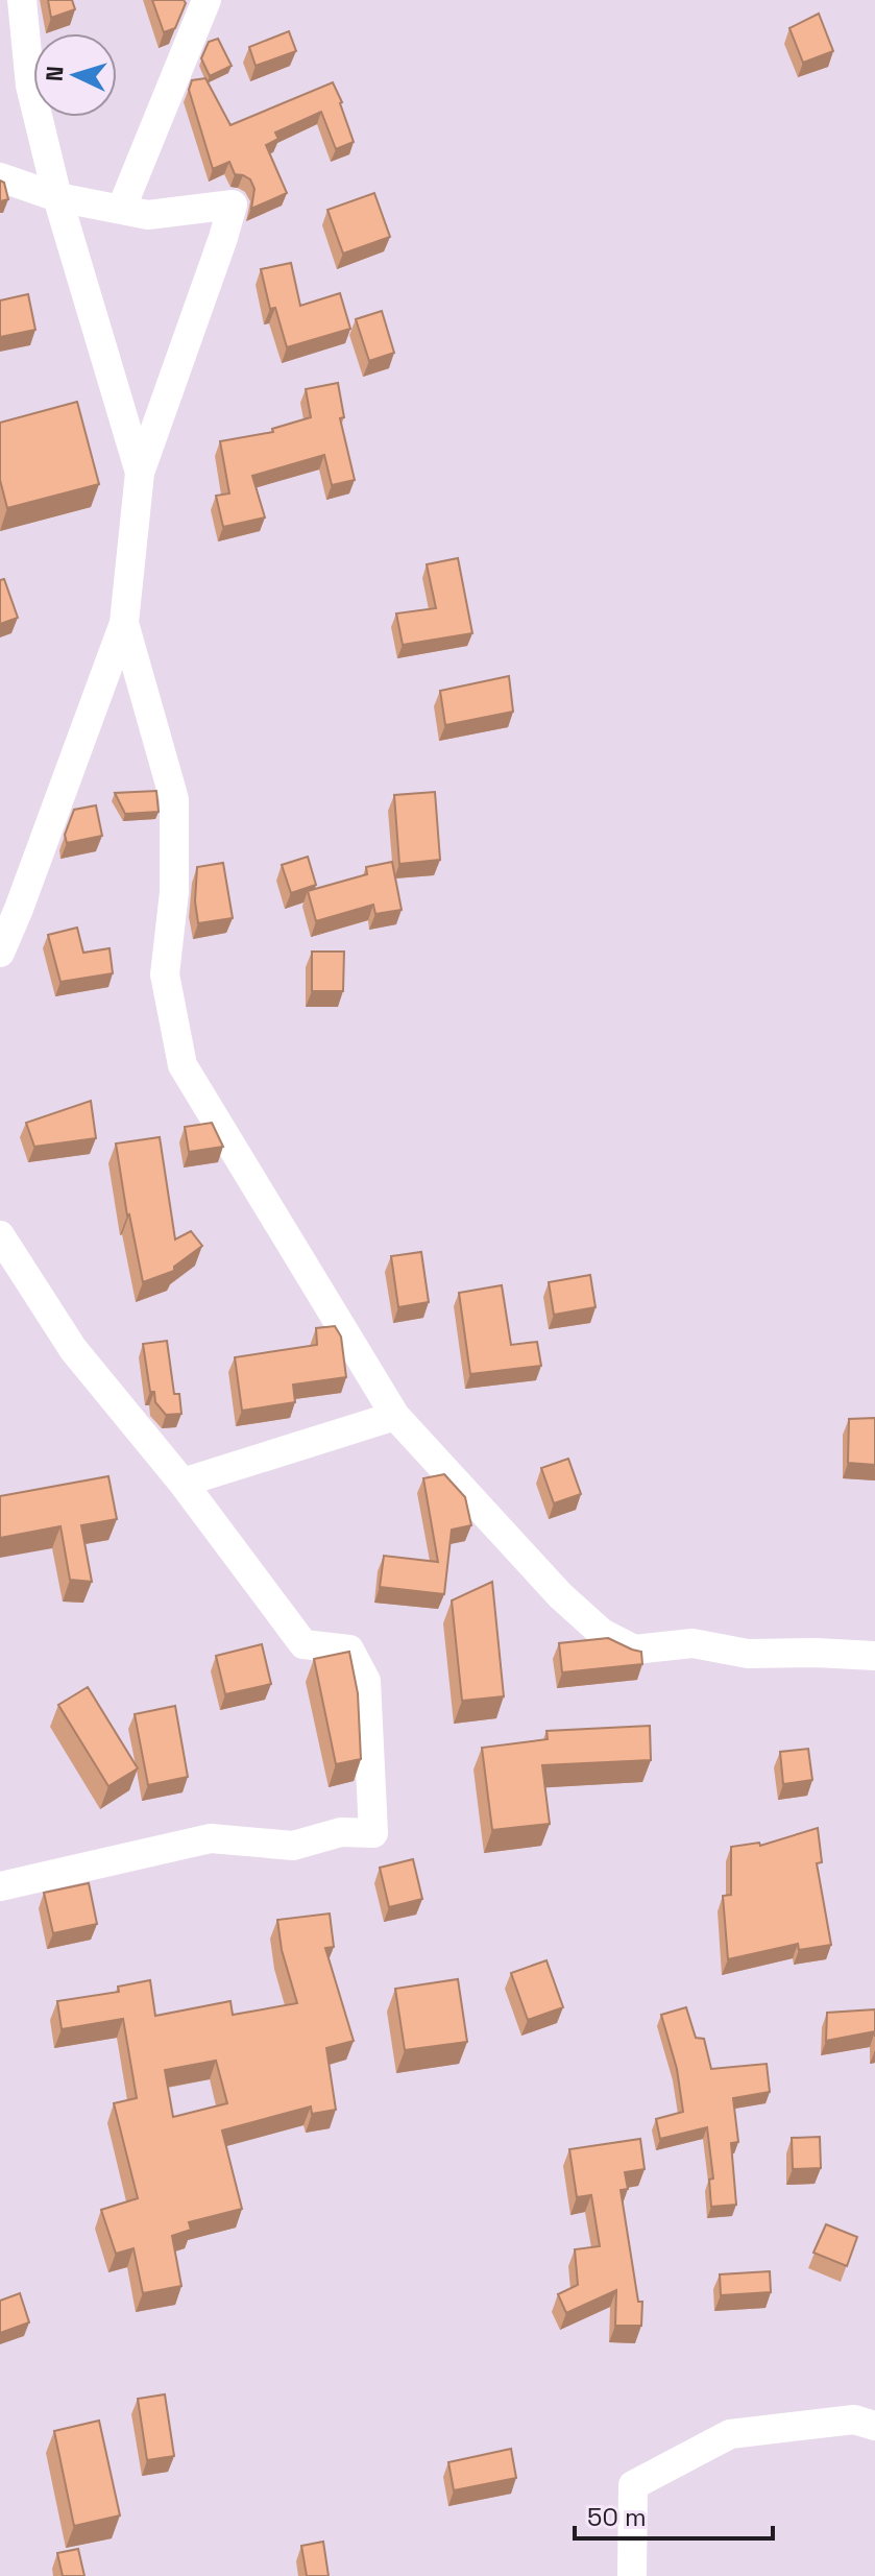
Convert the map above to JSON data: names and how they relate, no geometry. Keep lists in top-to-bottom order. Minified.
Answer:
{"scale_bar":"50 m","north":"left"}
